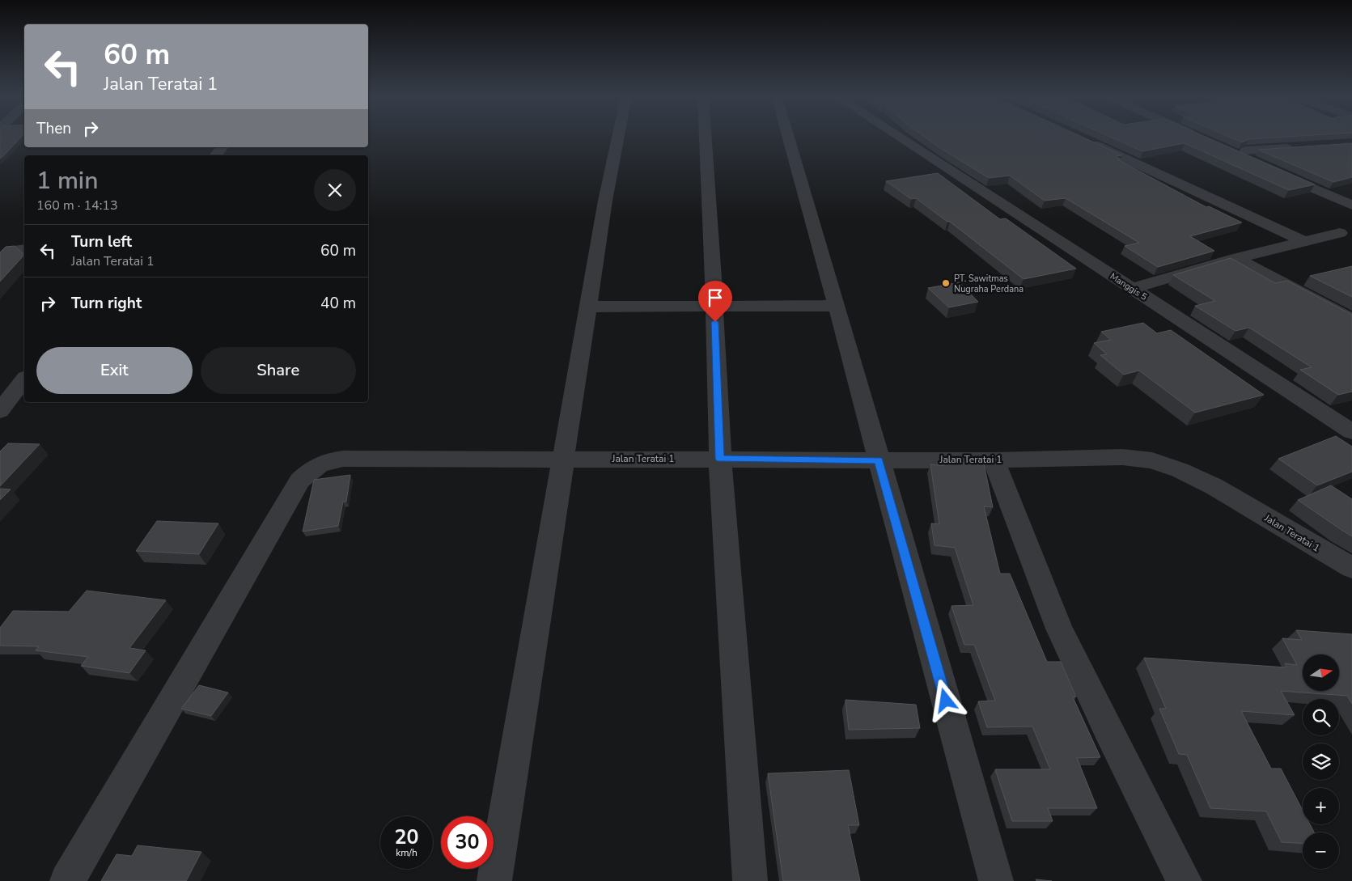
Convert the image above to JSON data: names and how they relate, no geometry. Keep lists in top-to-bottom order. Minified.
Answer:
{"streets":{"street":["Manggis 5","Jalan Teratai 1"]},"places":["PT. Sawitmas Nugraha Perdana"],"north":"right","page":{"turn":["60 m","Jalan Teratai 1"],"then":"Then","heading":["1 min","160 m · 14:13"],"list":[{"name":"Turn left","note":"Jalan Teratai 1","value":"60 m"},{"name":"Turn right","value":"40 m"}],"buttons":["Exit","Share"],"map_buttons":["+","−"],"speed":"20 km/h","limit":"30"}}
